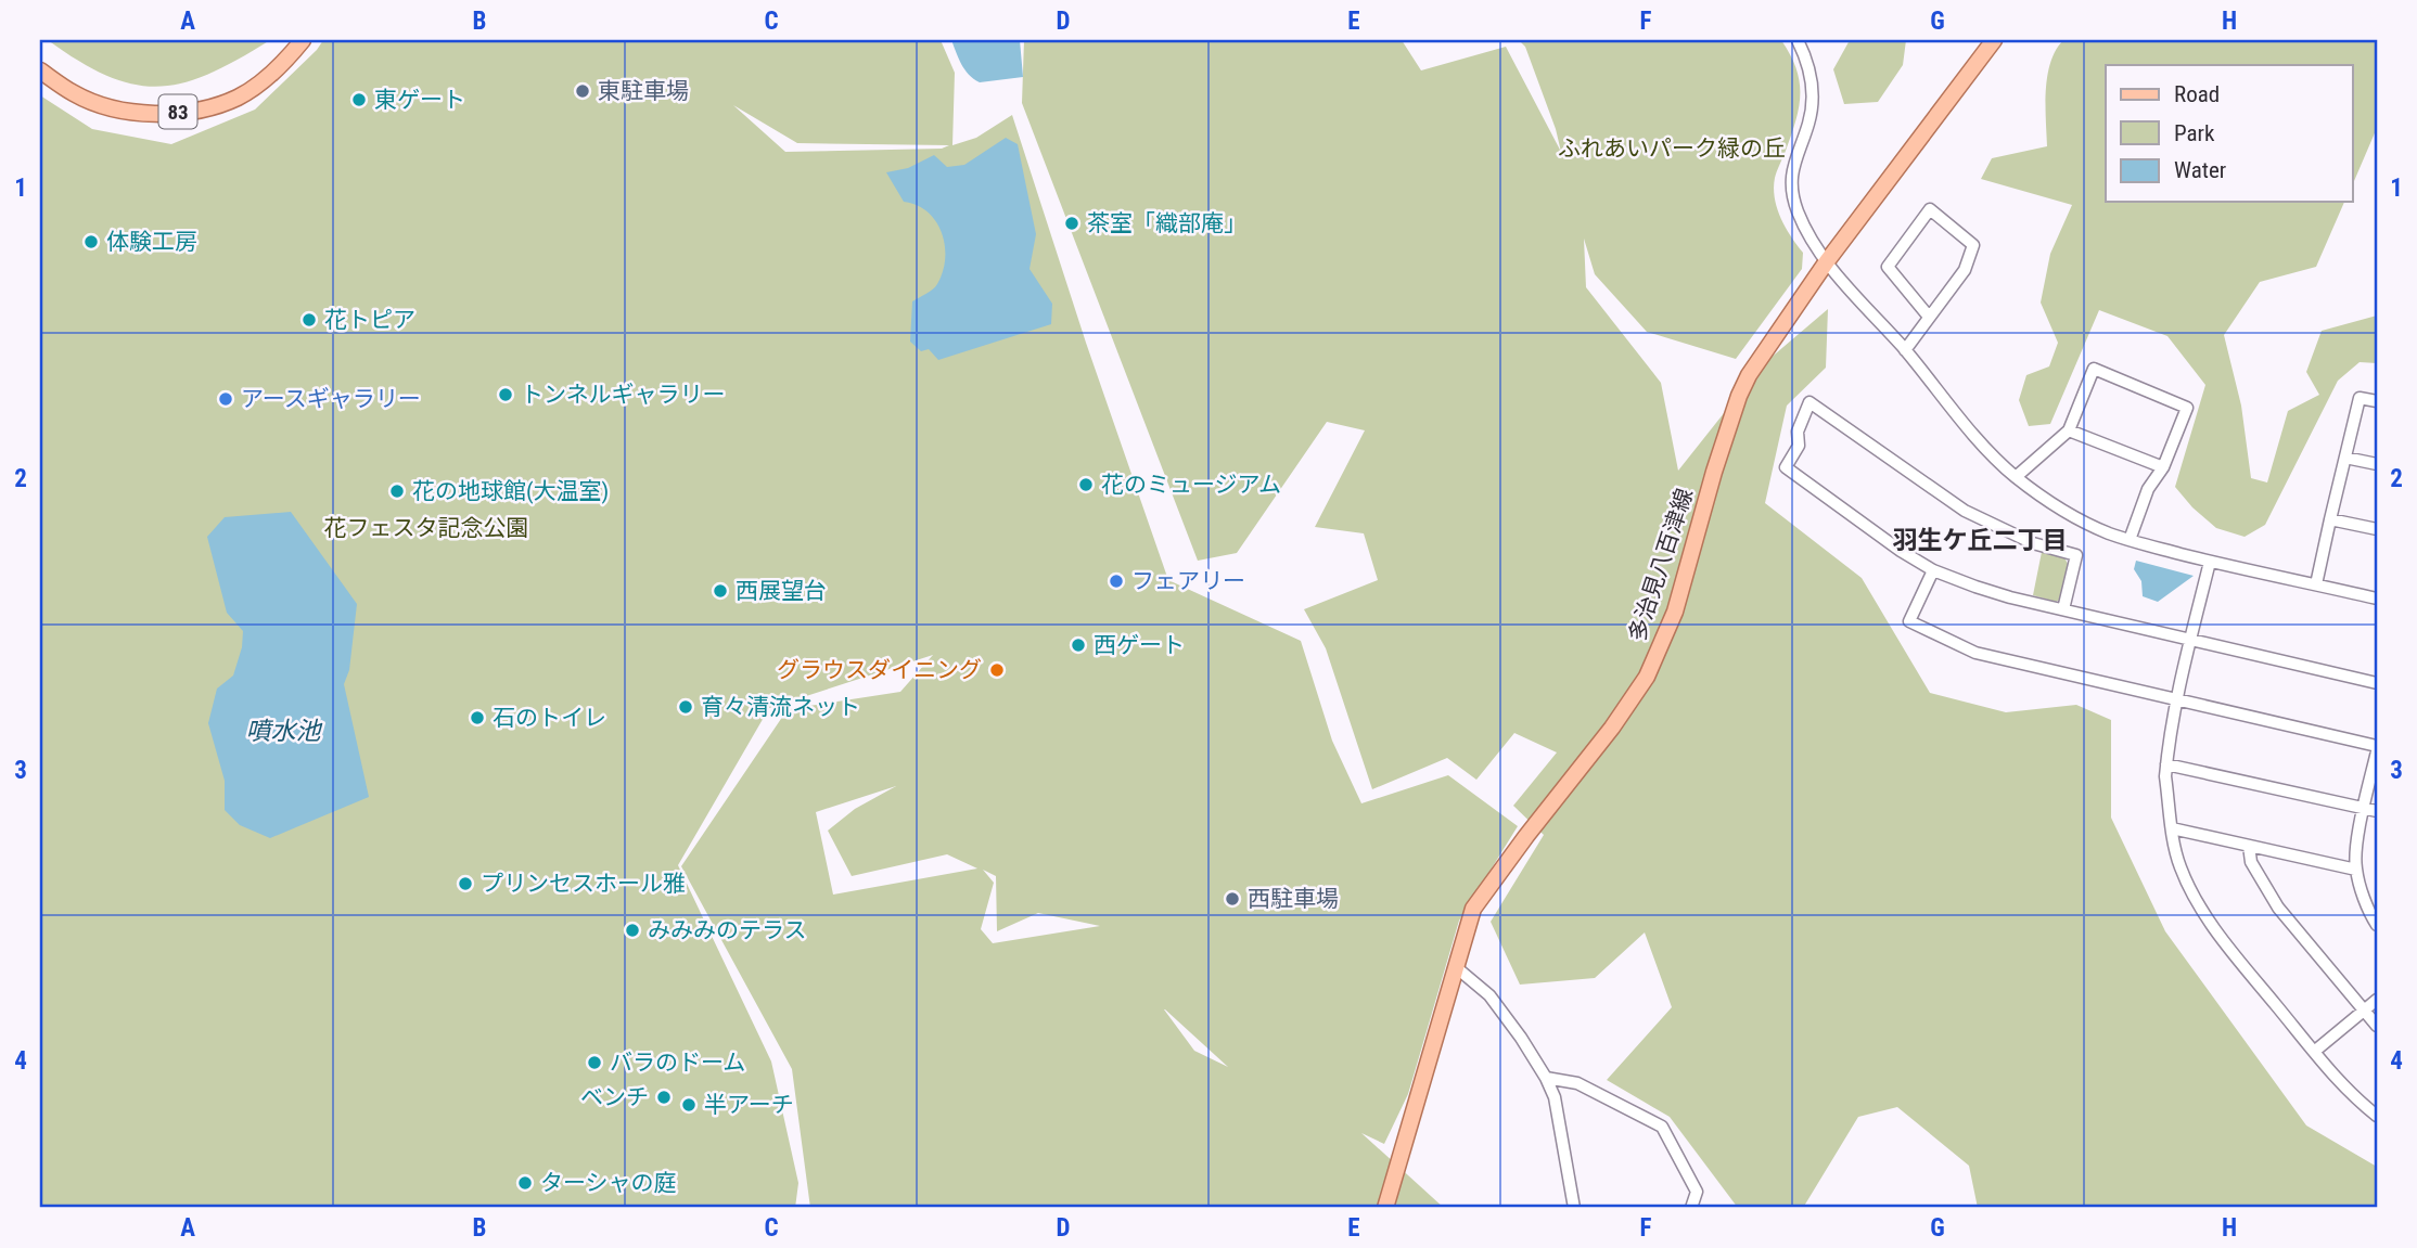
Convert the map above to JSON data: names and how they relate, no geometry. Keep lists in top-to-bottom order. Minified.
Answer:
{"streets":{"main road":["83","多治見八百津線"]},"districts":["羽生ケ丘二丁目"],"water":["噴水池"],"parks":["ふれあいパーク緑の丘","花フェスタ記念公園"],"places":["東駐車場","東ゲート","茶室「織部庵」","体験工房","花トピア","トンネルギャラリー","アースギャラリー","花のミュージアム","花の地球館(大温室)","フェアリー","西展望台","西ゲート","グラウスダイニング","育々清流ネット","石のトイレ","プリンセスホール雅","西駐車場","みみみのテラス","バラのドーム","ベンチ","半アーチ","ターシャの庭"],"legend":["Road","Park","Water"],"grid":{"columns":["A","B","C","D","E","F","G","H"],"rows":["1","2","3","4"]}}
